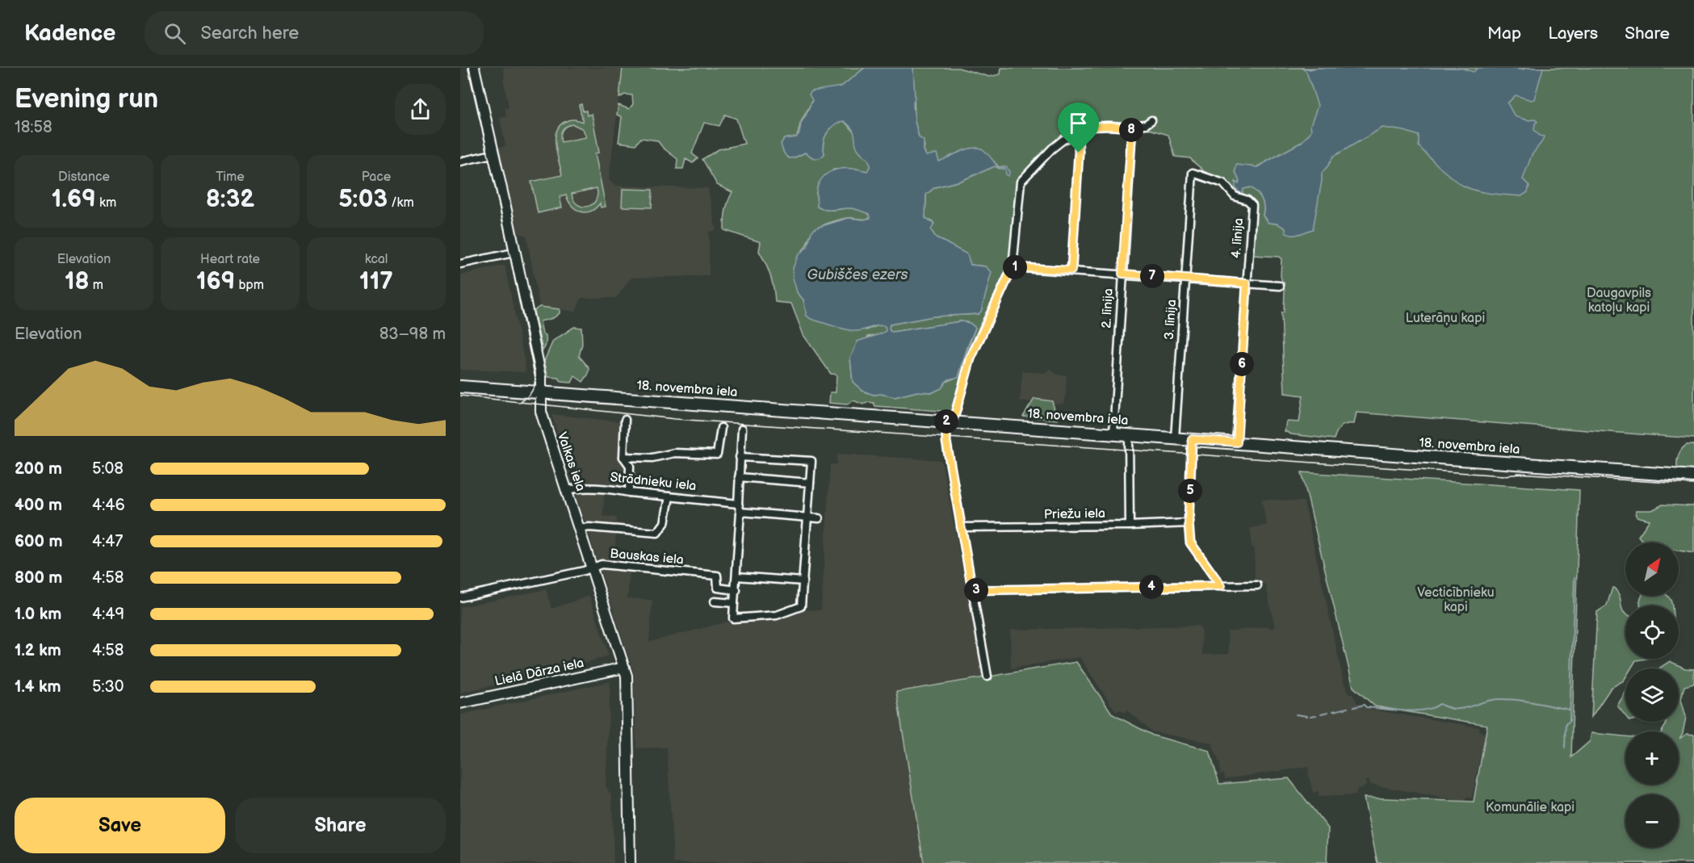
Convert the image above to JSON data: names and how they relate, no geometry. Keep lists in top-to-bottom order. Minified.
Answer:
{"streets":{"main road":["18. novembra iela"],"street":["4. līnija","2. līnija","3. līnija","Valkas iela","Strādnieku iela","Priežu iela","Bauskas iela","Lielā Dārza iela"]},"crossings":[["4. līnija","3. līnija"],["4. līnija","18. novembra iela"],["2. līnija","18. novembra iela"],["3. līnija","18. novembra iela"],["18. novembra iela","Valkas iela"],["Valkas iela","Strādnieku iela"],["Valkas iela","Bauskas iela"],["Valkas iela","Lielā Dārza iela"]],"water":["Gubiščes ezers"],"parks":["Daugavpils katoļu kapi","Luterāņu kapi","Vecticībnieku kapi","Komunālie kapi"],"north":"top right","page":{"header":"Kadence","search":"Search here","nav":["Map","Layers","Share"],"heading":["Evening run","18:58"],"pins":["8","1","7","6","2","5","4","3"],"stats":[["Distance","1.69 km"],["Time","8:32"],["Pace","5:03 /km"],["Elevation","18 m"],["Heart rate","169 bpm"],["kcal","117"]],"chart":["Elevation","83–98 m"],"list":[{"name":"200 m","note":"5:08"},{"name":"400 m","note":"4:46"},{"name":"600 m","note":"4:47"},{"name":"800 m","note":"4:58"},{"name":"1.0 km","note":"4:49"},{"name":"1.2 km","note":"4:58"},{"name":"1.4 km","note":"5:30"}],"map_buttons":["+","−"],"buttons":["Save","Share"]}}
